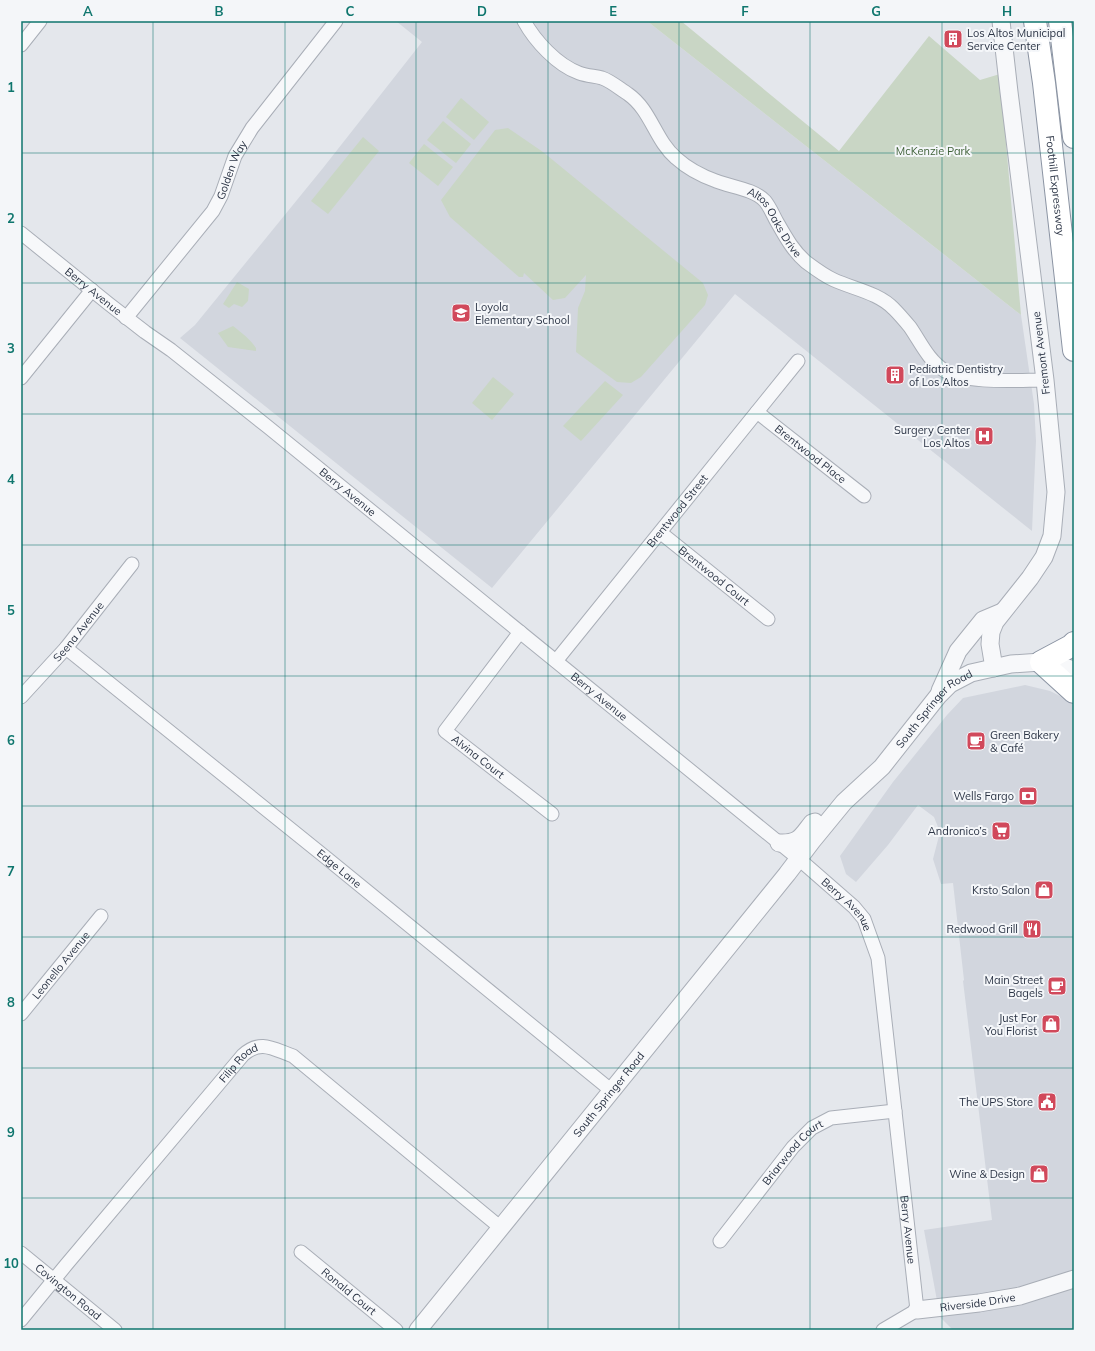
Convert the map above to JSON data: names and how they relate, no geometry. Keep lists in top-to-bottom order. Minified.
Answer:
{"streets":{"highway":["Foothill Expressway"],"street":["Golden Way","Altos Oaks Drive","Berry Avenue","Fremont Avenue","Brentwood Place","Brentwood Street","Brentwood Court","Seena Avenue","South Springer Road","Alvina Court","Edge Lane","Leonello Avenue","Filip Road","Briarwood Court","Covington Road","Ronald Court","Riverside Drive"]},"crossings":[["Golden Way","Berry Avenue"],["Altos Oaks Drive","Fremont Avenue"],["Berry Avenue","Brentwood Street"],["Berry Avenue","South Springer Road"],["Berry Avenue","Alvina Court"],["Berry Avenue","Briarwood Court"],["Berry Avenue","Riverside Drive"],["Fremont Avenue","South Springer Road"],["Brentwood Place","Brentwood Street"],["Brentwood Street","Brentwood Court"],["Seena Avenue","Edge Lane"],["South Springer Road","Edge Lane"],["South Springer Road","Filip Road"],["Filip Road","Covington Road"]],"parks":["McKenzie Park"],"places":{"building":["Los Altos Municipal Service Center","Pediatric Dentistry of Los Altos"],"school or university":["Loyola Elementary School"],"hospital":["Surgery Center Los Altos"],"cafe":["Green Bakery & Café","Main Street Bagels"],"bank":["Wells Fargo"],"supermarket":["Andronico’s"],"shop":["Krsto Salon","Just For You Florist","Wine & Design"],"restaurant":["Redwood Grill"],"public building":["The UPS Store"]},"grid":{"columns":["A","B","C","D","E","F","G","H"],"rows":["1","2","3","4","5","6","7","8","9","10"]}}
